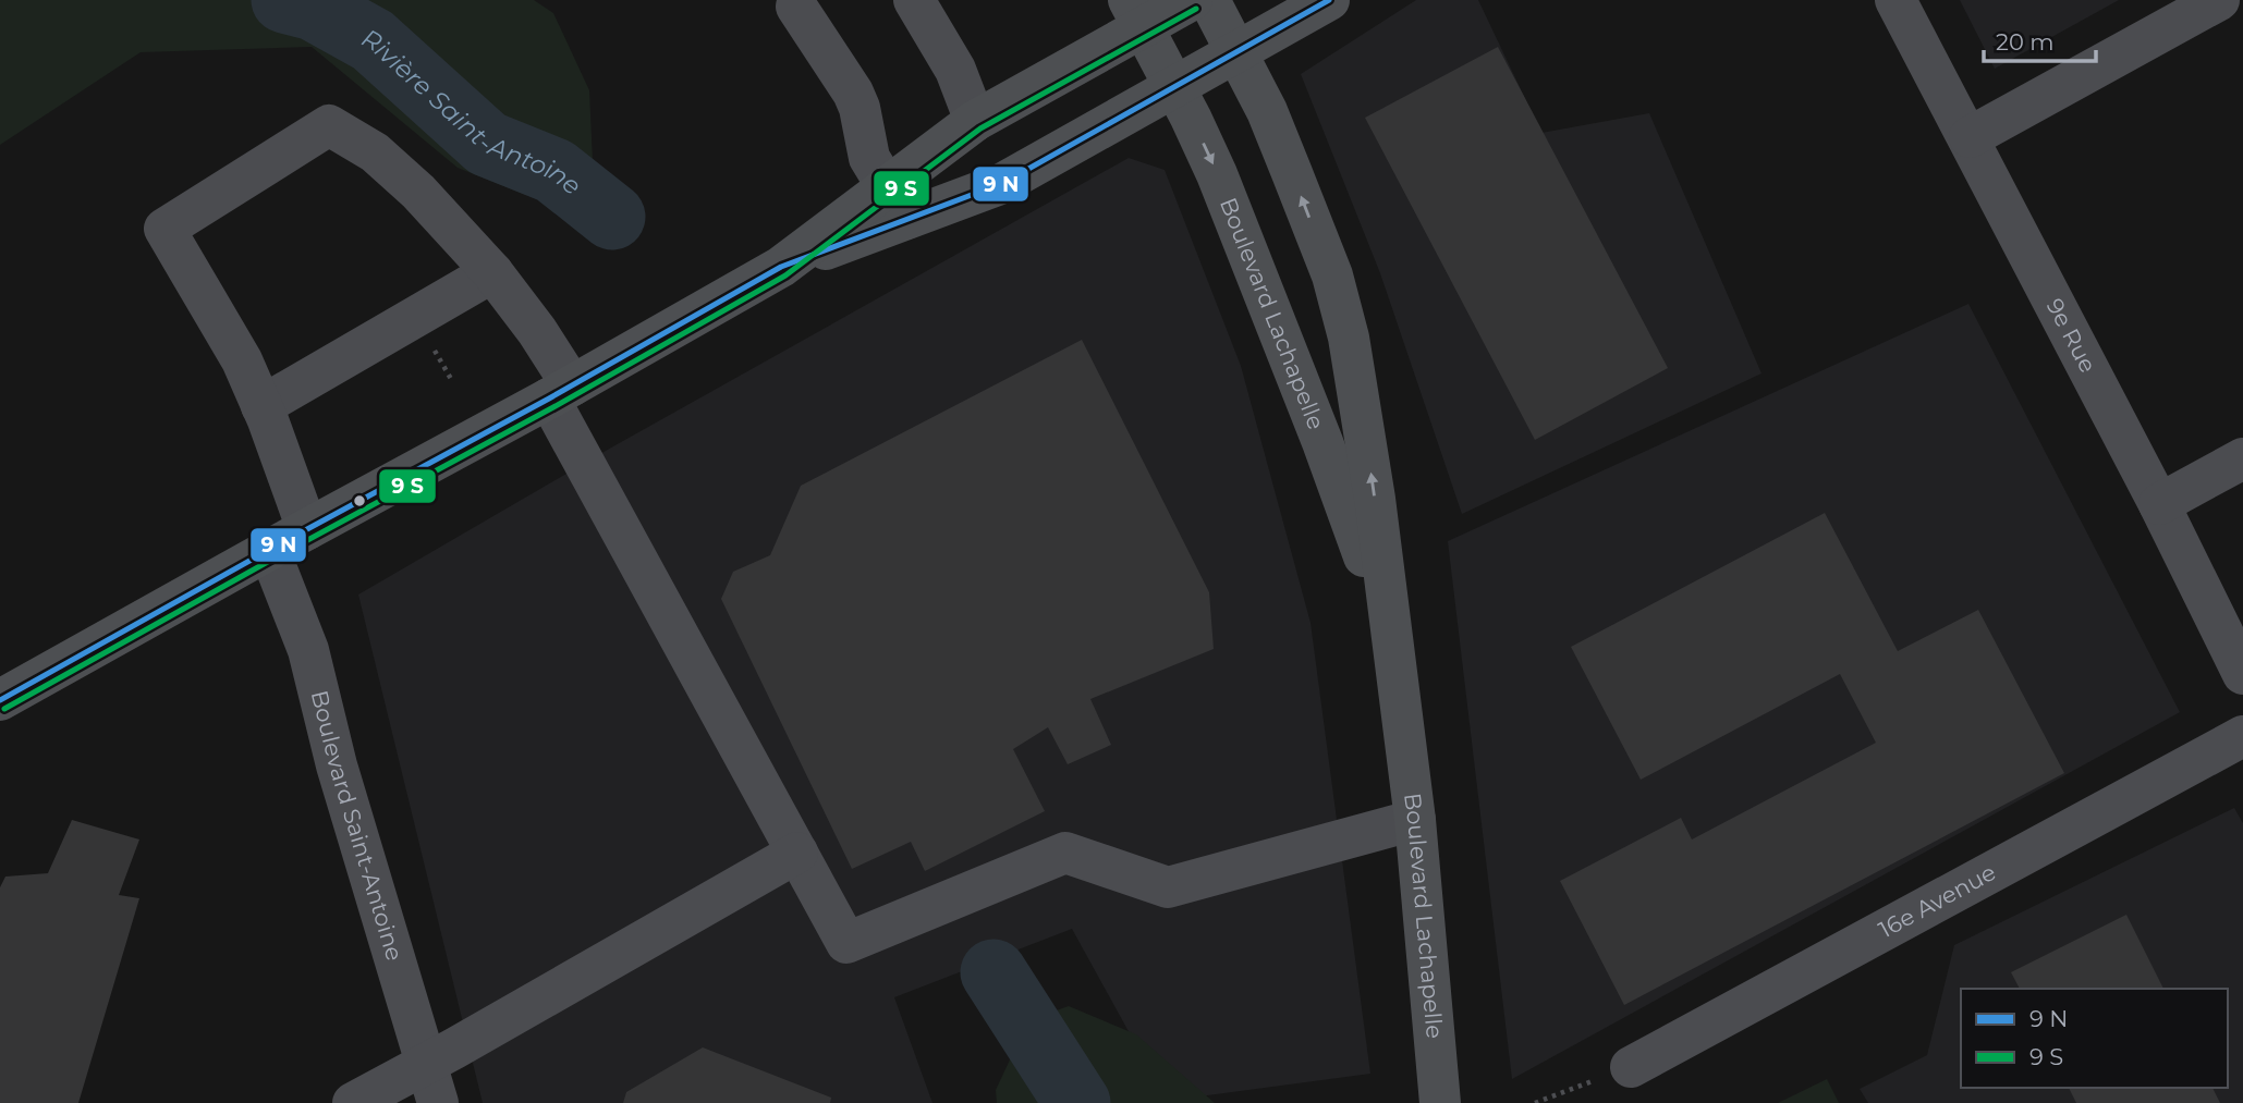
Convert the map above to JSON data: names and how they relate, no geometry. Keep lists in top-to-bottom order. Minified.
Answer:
{"streets":{"main road":["Boulevard Lachapelle"],"street":["9e Rue","Boulevard Saint-Antoine","16e Avenue"]},"water":["Rivière Saint-Antoine"],"legend":["9 N","9 S"],"scale_bar":"20 m"}
